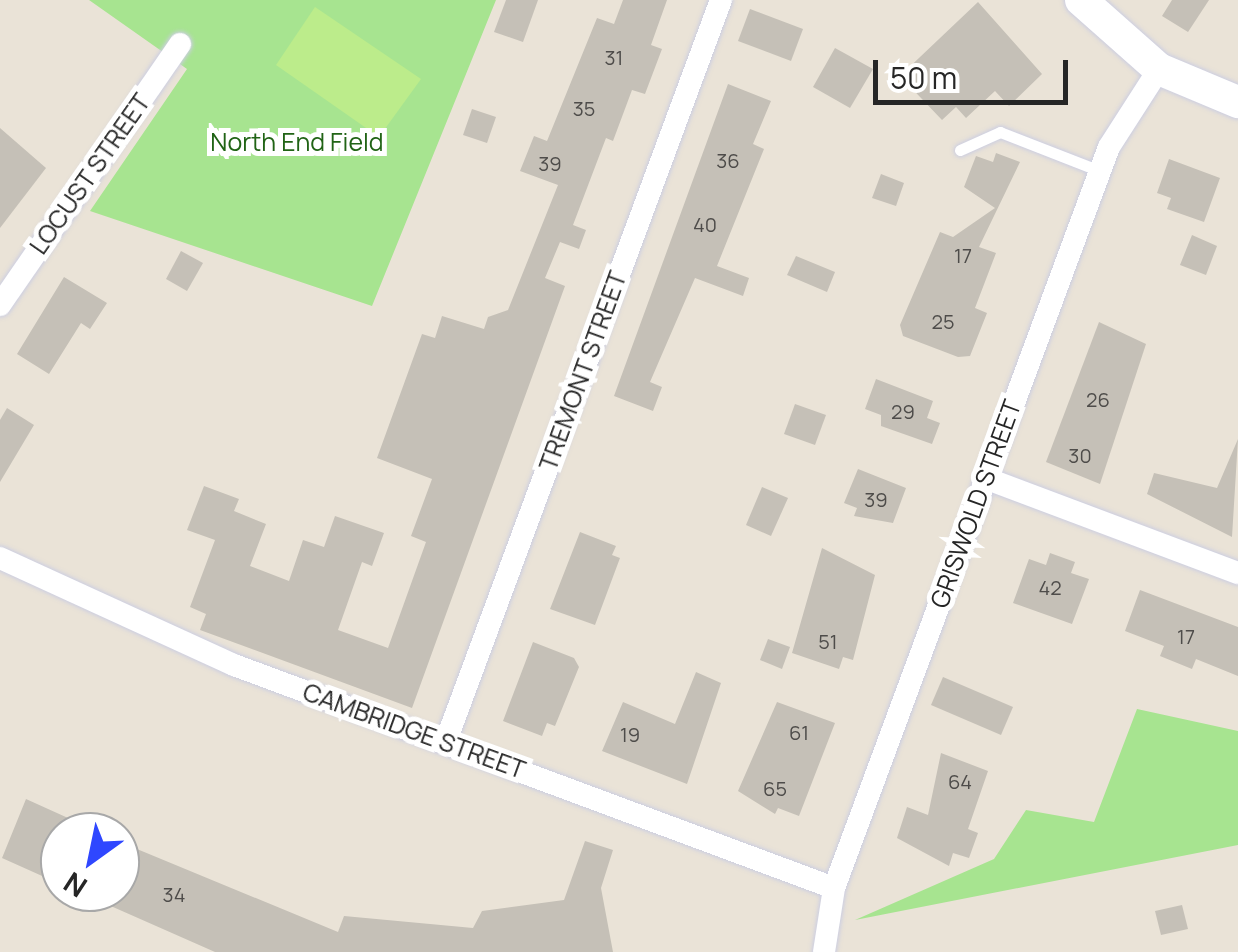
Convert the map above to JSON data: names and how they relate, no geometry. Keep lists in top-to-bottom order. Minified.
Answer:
{"streets":{"street":["LOCUST STREET","TREMONT STREET","GRISWOLD STREET","CAMBRIDGE STREET"]},"crossings":[["TREMONT STREET","CAMBRIDGE STREET"],["GRISWOLD STREET","CAMBRIDGE STREET"]],"parks":["North End Field"],"house_numbers":["31","35","36","39","40","17","25","26","29","30","39","42","17","51","61","19","64","65","34"],"scale_bar":"50 m","north":"bottom left"}
